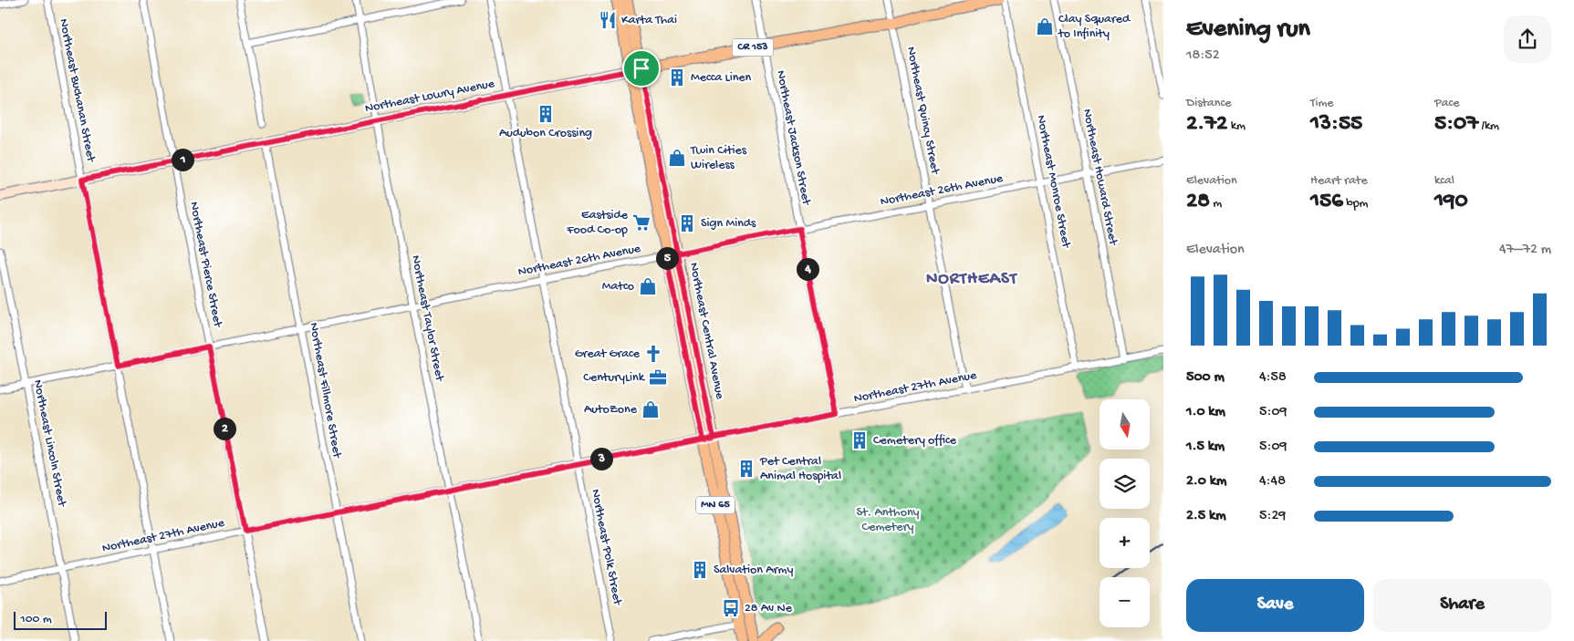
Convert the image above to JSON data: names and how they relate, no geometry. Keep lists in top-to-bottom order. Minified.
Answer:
{"streets":{"main road":["CR 153","Northeast Lowry Avenue","Northeast Central Avenue","MN 65"],"street":["Northeast Buchanan Street","Northeast Quincy Street","Northeast Jackson Street","Northeast Howard Street","Northeast Monroe Street","Northeast 26th Avenue","Northeast Pierce Street","Northeast Taylor Street","Northeast 27th Avenue","Northeast Fillmore Street","Northeast Lincoln Street","Northeast Polk Street"]},"crossings":[["Northeast Buchanan Street","Northeast Lowry Avenue"],["Northeast Buchanan Street","Northeast 26th Avenue"],["Northeast Buchanan Street","Northeast 27th Avenue"],["Northeast Lowry Avenue","Northeast Quincy Street"],["Northeast Lowry Avenue","Northeast Jackson Street"],["Northeast Lowry Avenue","Northeast Pierce Street"],["Northeast Lowry Avenue","Northeast Taylor Street"],["Northeast Lowry Avenue","Northeast Central Avenue"],["Northeast Lowry Avenue","Northeast Fillmore Street"],["Northeast Lowry Avenue","Northeast Polk Street"],["Northeast Quincy Street","Northeast 26th Avenue"],["Northeast Quincy Street","Northeast 27th Avenue"],["Northeast Jackson Street","Northeast 26th Avenue"],["Northeast Jackson Street","Northeast 27th Avenue"],["Northeast Howard Street","Northeast 26th Avenue"],["Northeast Howard Street","Northeast 27th Avenue"],["Northeast Monroe Street","Northeast 26th Avenue"],["Northeast Monroe Street","Northeast 27th Avenue"],["Northeast 26th Avenue","Northeast Pierce Street"],["Northeast 26th Avenue","Northeast Taylor Street"],["Northeast 26th Avenue","Northeast Central Avenue"],["Northeast 26th Avenue","Northeast Fillmore Street"],["Northeast 26th Avenue","Northeast Lincoln Street"],["Northeast 26th Avenue","Northeast Polk Street"],["Northeast Pierce Street","Northeast 27th Avenue"],["Northeast Taylor Street","Northeast 27th Avenue"],["Northeast Central Avenue","Northeast 27th Avenue"],["Northeast 27th Avenue","Northeast Fillmore Street"],["Northeast 27th Avenue","Northeast Lincoln Street"],["Northeast 27th Avenue","Northeast Polk Street"]],"districts":["NORTHEAST"],"parks":["St. Anthony Cemetery"],"places":{"restaurant":["Karta Thai"],"shop":["Clay Squared to Infinity","Twin Cities Wireless","Matco","AutoZone"],"building":["Mecca Linen","Audubon Crossing","Sign Minds","Cemetery office","Pet Central Animal Hospital","Salvation Army"],"supermarket":["Eastside Food Co-op"],"church":["Great Grace"],"office":["CenturyLink"],"bus stop":["28 Av Ne"]},"scale_bar":"100 m","north":"bottom","page":{"heading":["Evening run","18:52"],"stats":[["Distance","2.72 km"],["Time","13:55"],["Pace","5:07 /km"],["Elevation","28 m"],["Heart rate","156 bpm"],["kcal","190"]],"pins":["1","5","4","2","3"],"chart":["Elevation","47–72 m"],"list":[{"name":"500 m","note":"4:58"},{"name":"1.0 km","note":"5:09"},{"name":"1.5 km","note":"5:09"},{"name":"2.0 km","note":"4:48"},{"name":"2.5 km","note":"5:29"}],"map_buttons":["+","−"],"buttons":["Save","Share"],"scale":"100 m"}}
